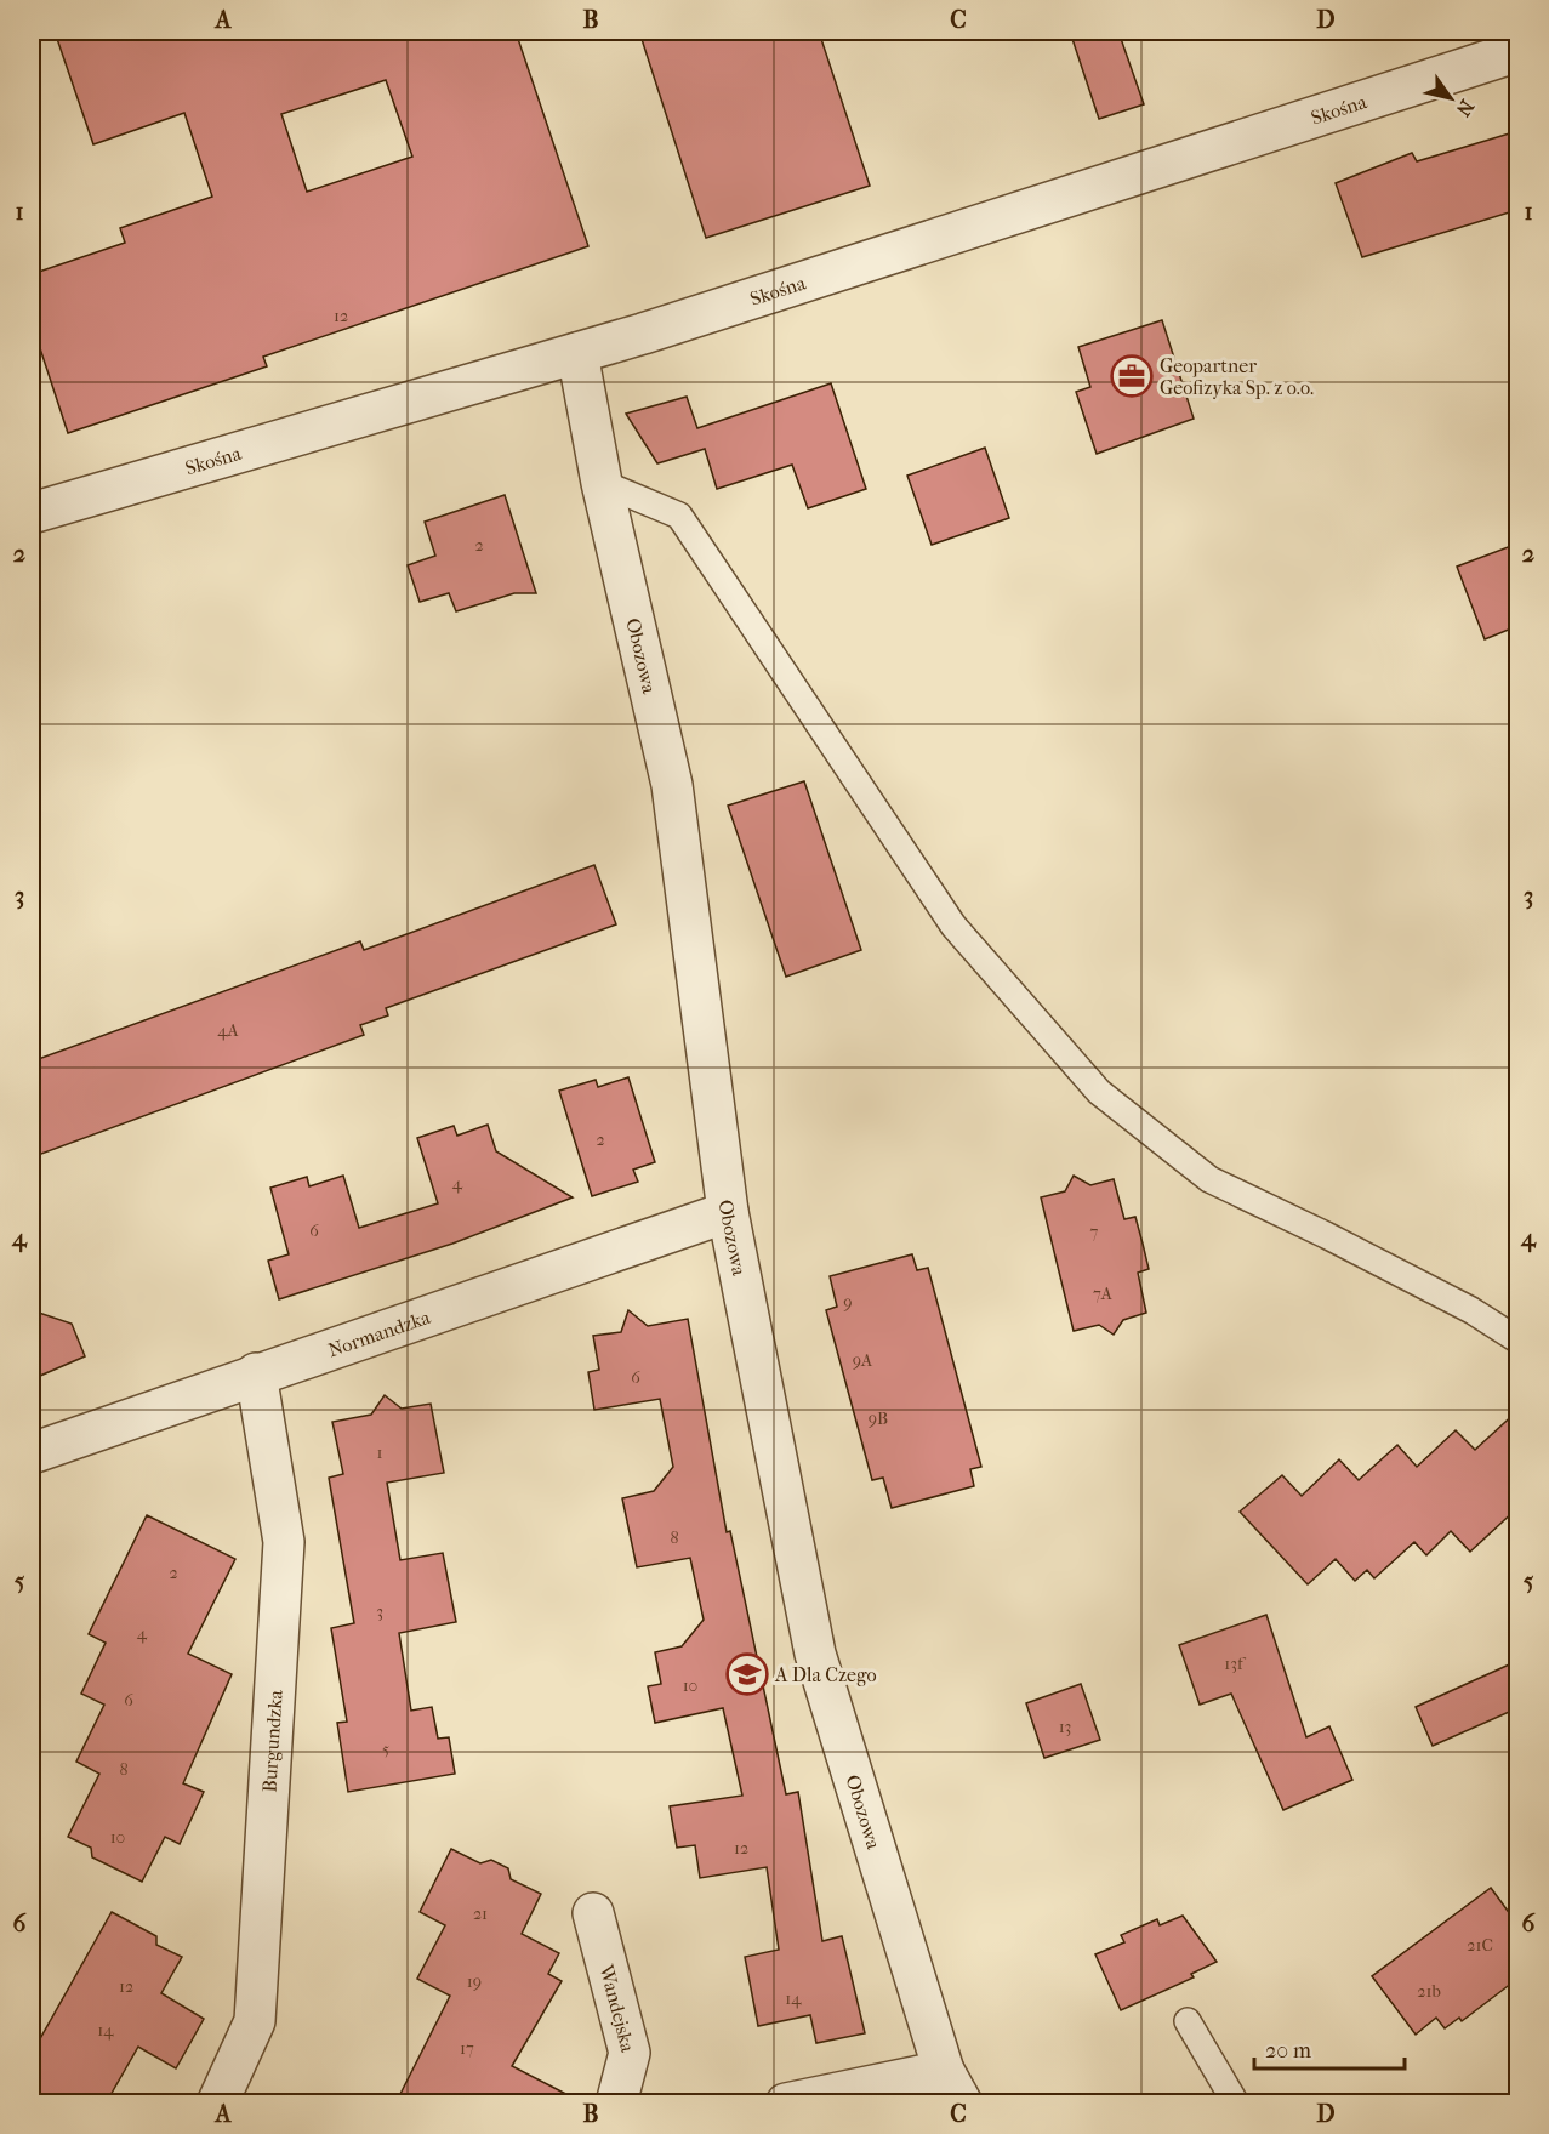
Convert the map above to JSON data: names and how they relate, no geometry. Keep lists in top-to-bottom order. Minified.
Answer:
{"streets":{"street":["Skośna","Obozowa","Normandzka","Burgundzka","Wandejska"]},"crossings":[["Skośna","Obozowa"],["Obozowa","Normandzka"],["Normandzka","Burgundzka"]],"places":{"office":["Geopartner Geofizyka Sp. z o.o."],"school or university":["A Dla Czego"]},"house_numbers":["12","2","4A","2","4","6","7","7A","9","9A","6","9B","1","8","2","3","4","13f","10","6","13","5","8","10","12","21","21C","19","12","21b","14","14","17"],"scale_bar":"20 m","north":"bottom right","grid":{"columns":["A","B","C","D"],"rows":["1","2","3","4","5","6"]}}
